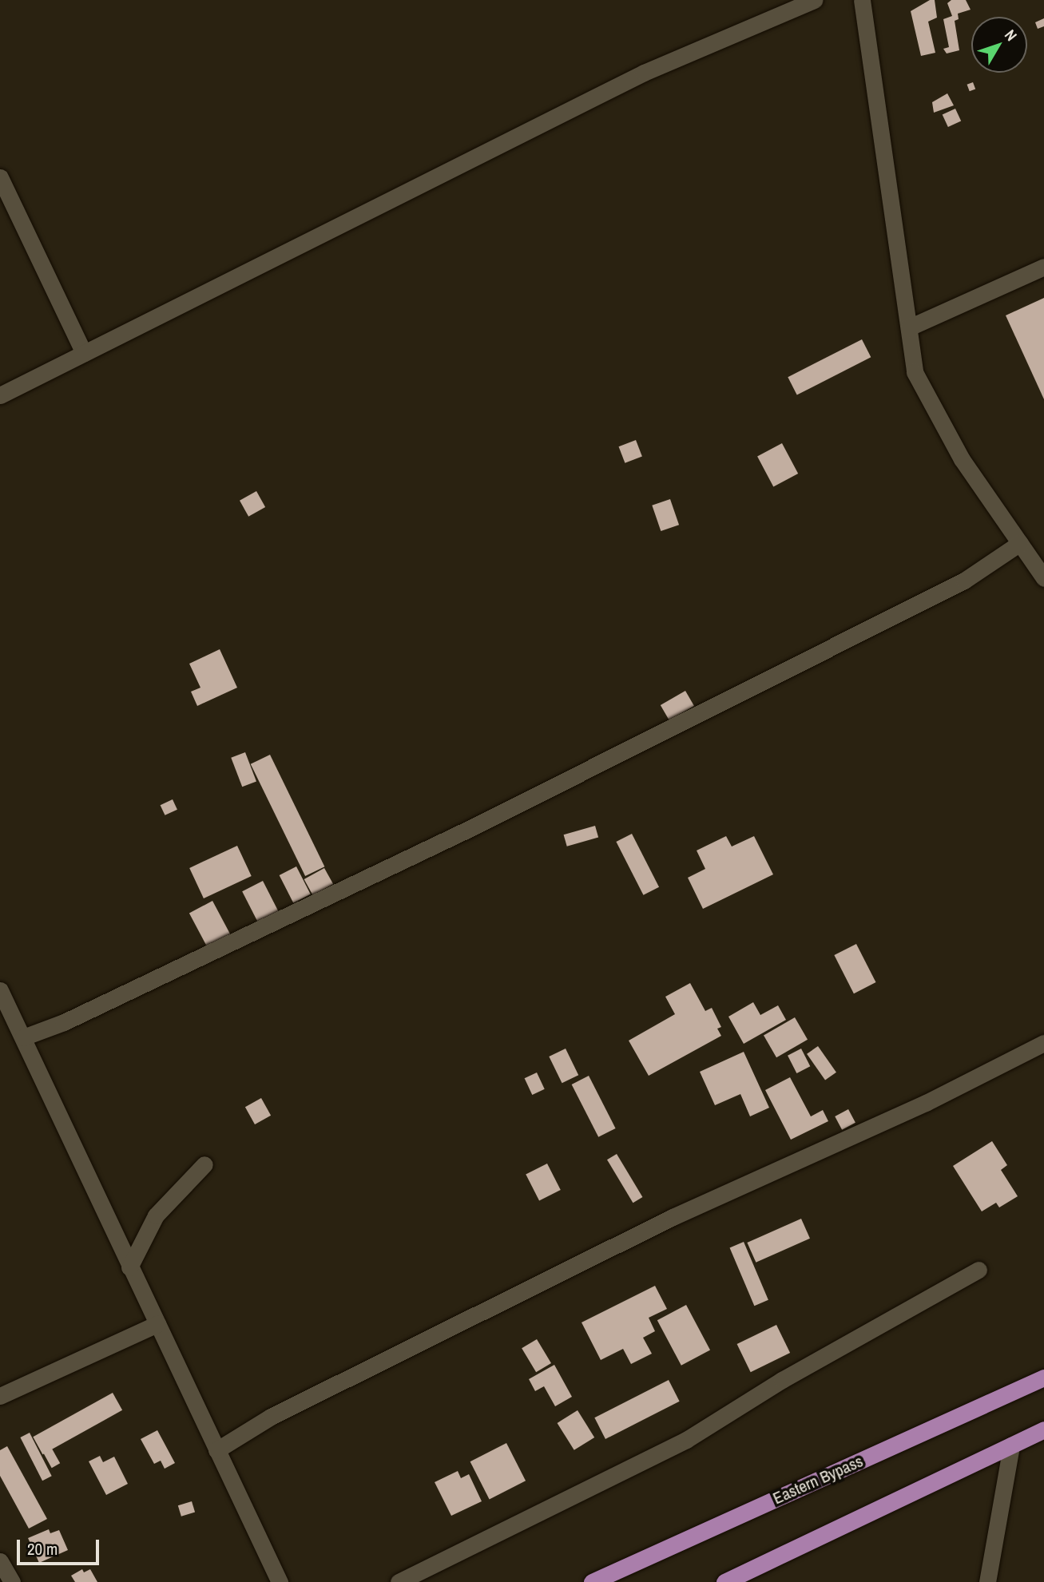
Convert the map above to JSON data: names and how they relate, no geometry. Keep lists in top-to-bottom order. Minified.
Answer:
{"streets":{"main road":["Eastern Bypass"]},"scale_bar":"20 m","north":"top right"}
